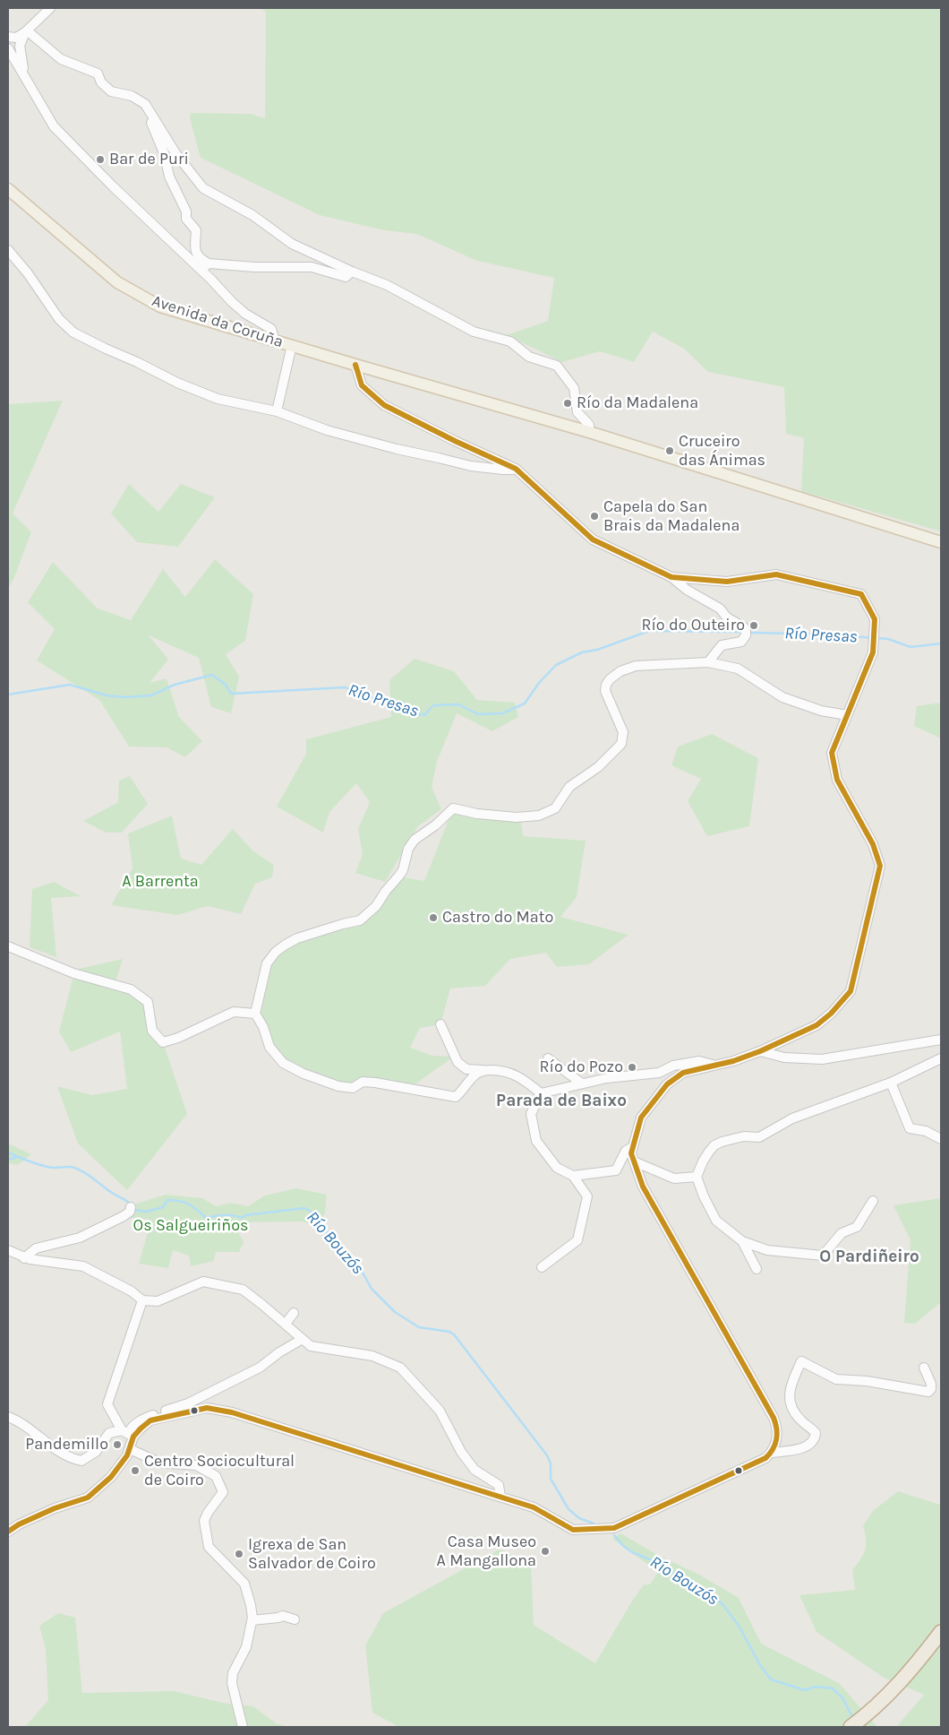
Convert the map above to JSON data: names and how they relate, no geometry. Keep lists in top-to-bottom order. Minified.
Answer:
{"streets":{"main road":["Avenida da Coruña"]},"districts":["Parada de Baixo","O Pardiñeiro"],"water":["Río Presas","Río Bouzós"],"parks":["A Barrenta","Os Salgueiriños"],"places":["Bar de Puri","Río da Madalena","Cruceiro das Ánimas","Capela do San Brais da Madalena","Río do Outeiro","Castro do Mato","Río do Pozo","Pandemillo","Centro Sociocultural de Coiro","Casa Museo A Mangallona","Igrexa de San Salvador de Coiro"]}
